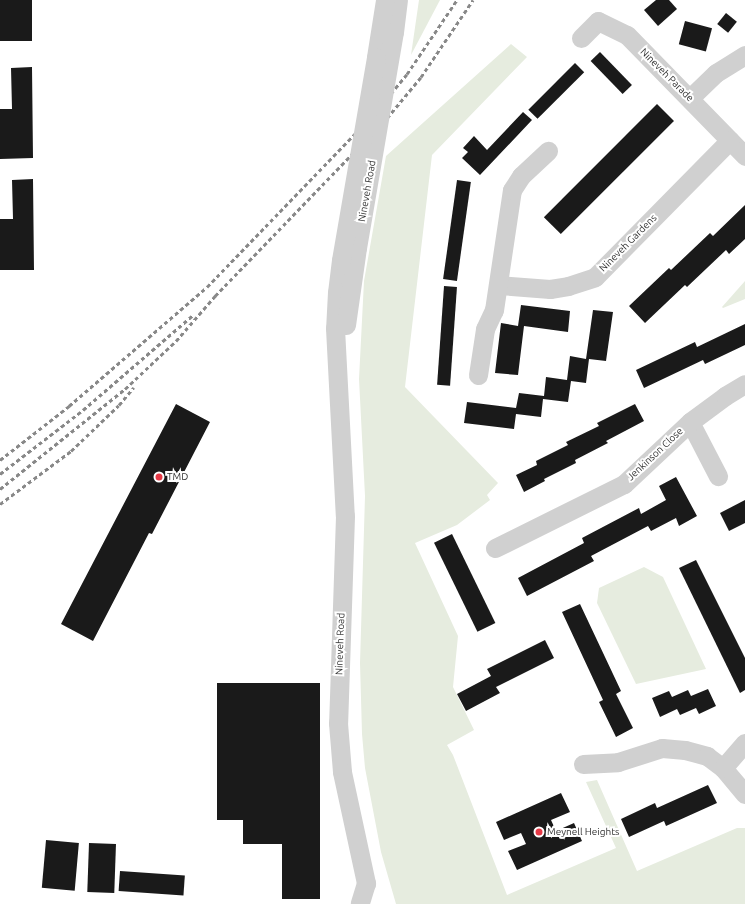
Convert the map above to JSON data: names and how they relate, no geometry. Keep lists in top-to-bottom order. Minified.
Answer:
{"streets":{"street":["Nineveh Parade","Nineveh Road","Nineveh Gardens","Jenkinson Close"]},"crossings":[["Nineveh Parade","Nineveh Gardens"]],"places":["TMD","Meynell Heights"]}
